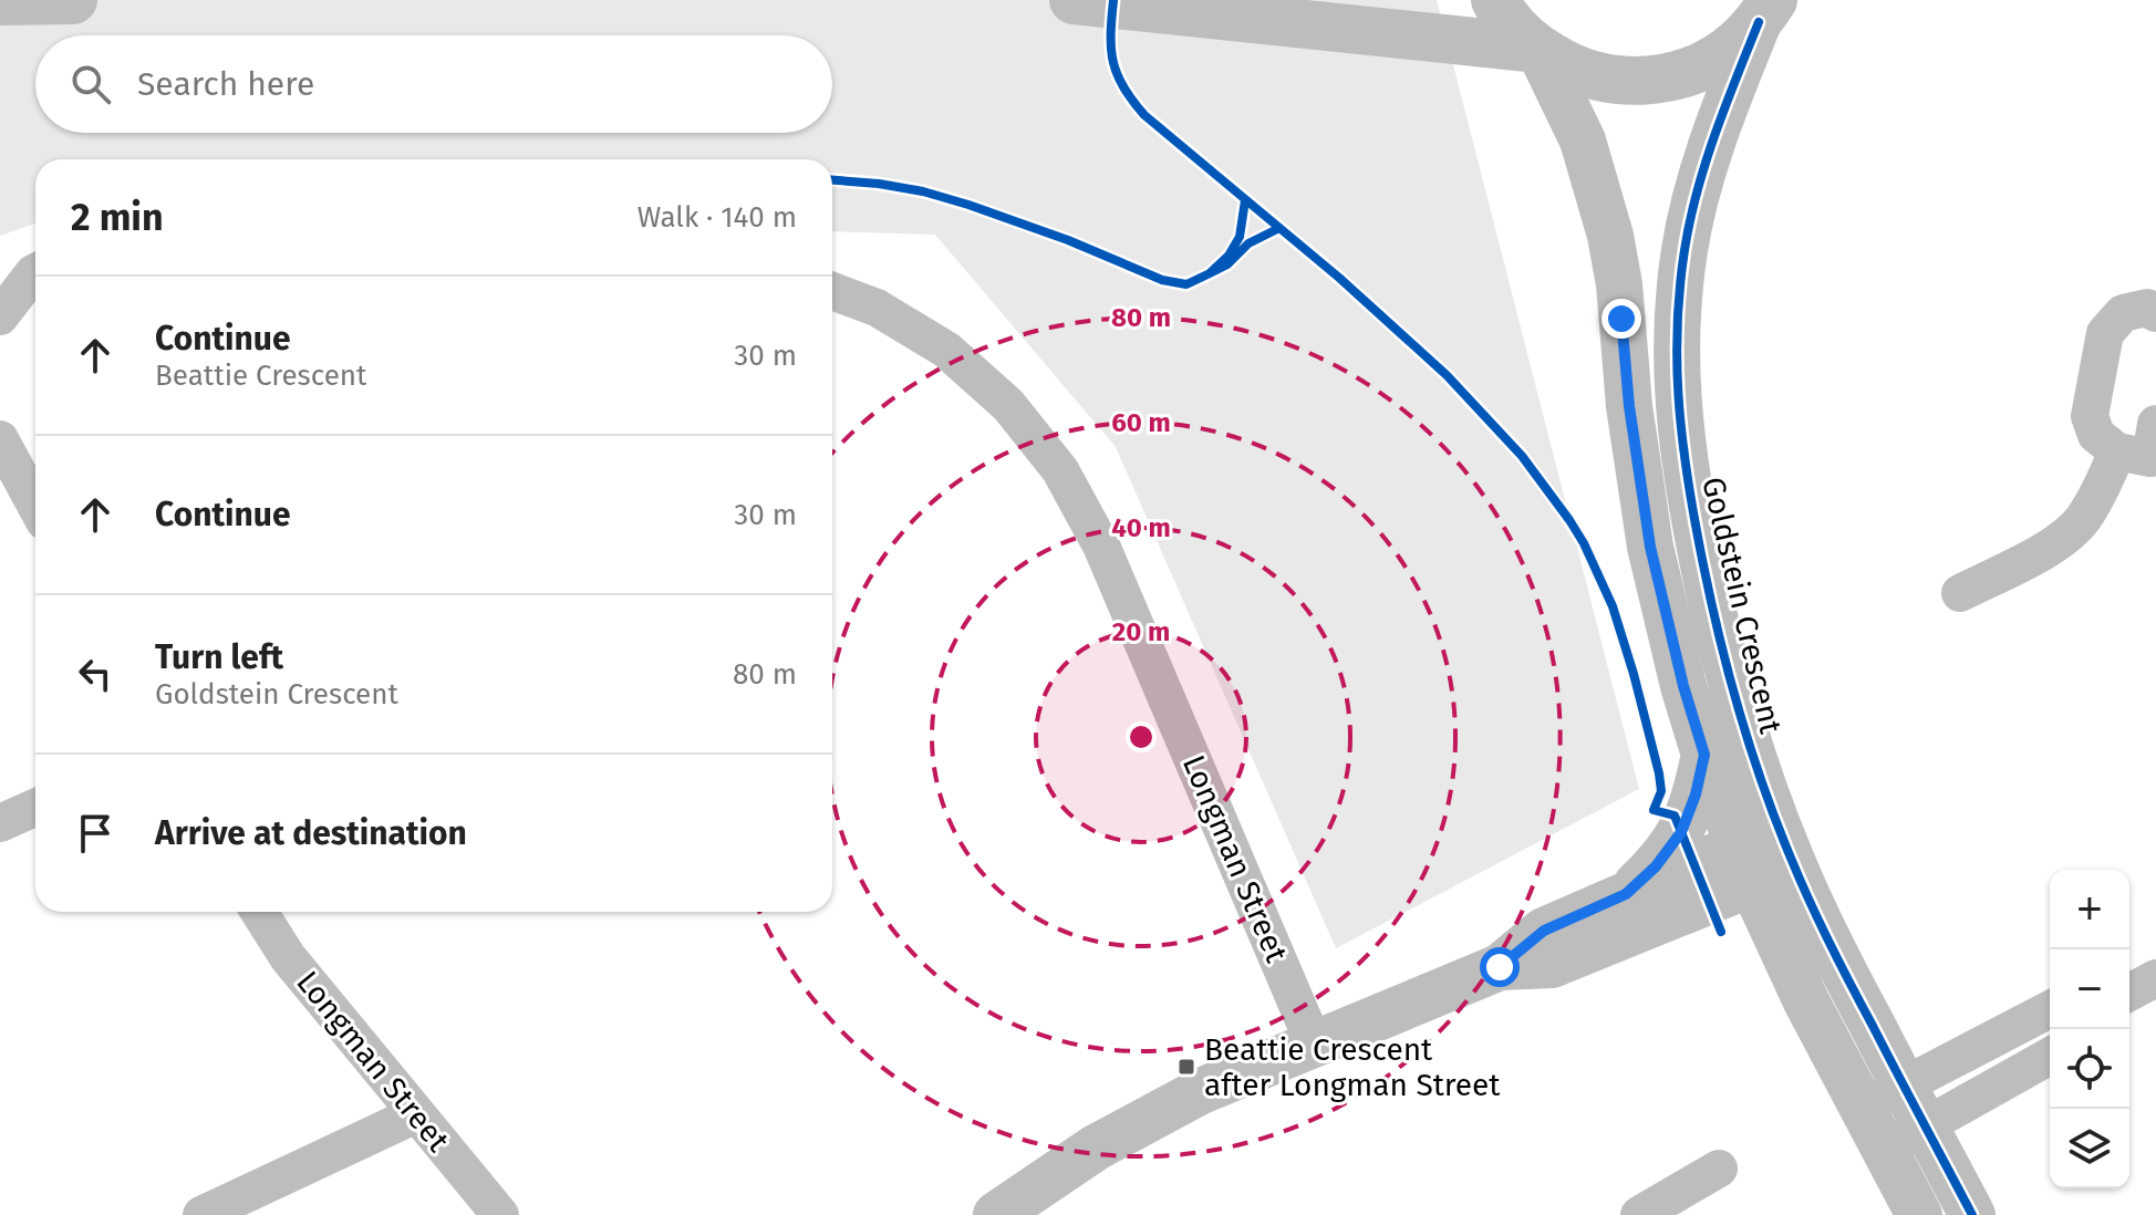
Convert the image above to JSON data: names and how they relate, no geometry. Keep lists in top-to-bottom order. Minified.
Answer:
{"streets":{"street":["Goldstein Crescent","Longman Street"]},"places":{"transit":["Beattie Crescent after Longman Street"]},"page":{"search":"Search here","heading":["2 min","Walk · 140 m"],"list":[["Continue","Beattie Crescent","30 m"],["Continue","30 m"],["Turn left","Goldstein Crescent","80 m"],"Arrive at destination"],"map_buttons":["+","−"]},"rings":["80 m","60 m","40 m","20 m"]}
